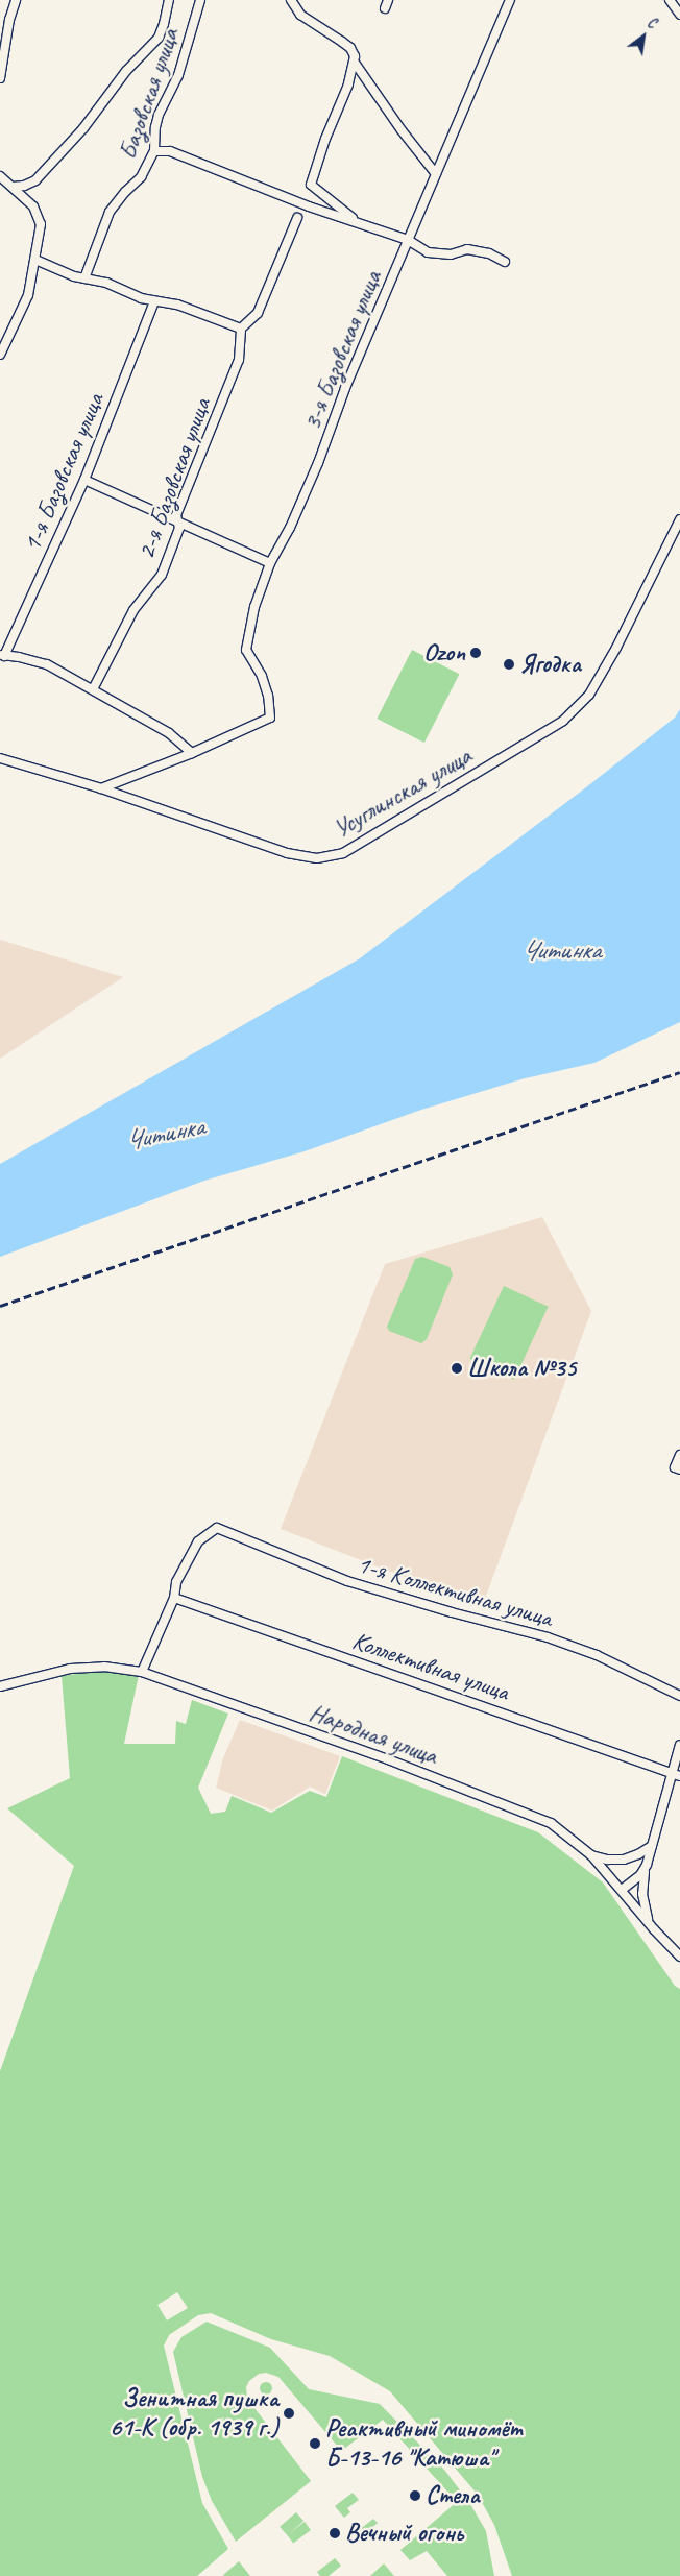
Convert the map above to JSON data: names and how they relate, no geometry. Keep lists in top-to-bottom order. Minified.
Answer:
{"streets":{"street":["Базовская улица","3-я Базовская улица","1-я Базовская улица","2-я Базовская улица","Усуглинская улица","1-я Коллективная улица","Коллективная улица","Народная улица"]},"crossings":[["1-я Коллективная улица","Коллективная улица"]],"water":["Читинка"],"places":["Ozon","Ягодка","Школа №35","Зенитная пушка 61-К (обр. 1939 г.)","Реактивный миномёт Б-13-16 \"Катюша\"","Стела","Вечный огонь"],"north":"top right"}
